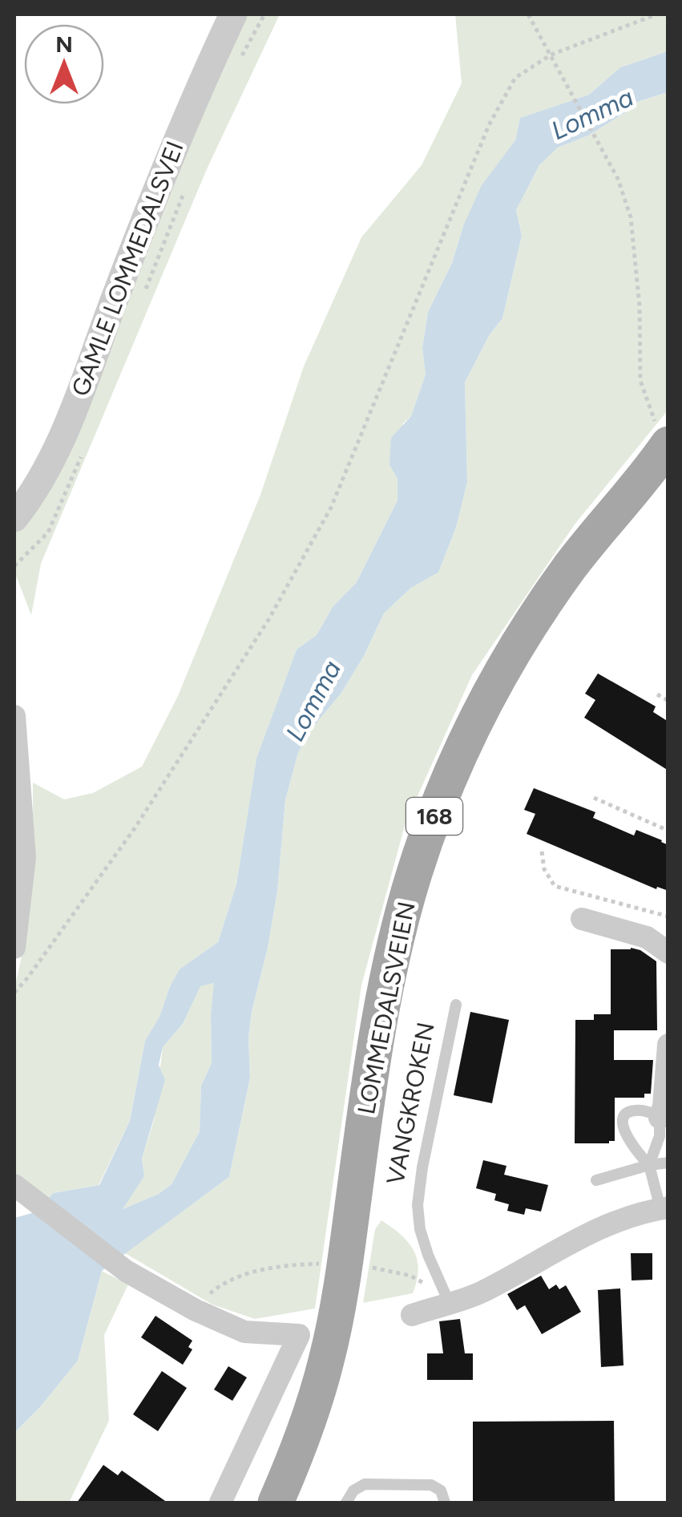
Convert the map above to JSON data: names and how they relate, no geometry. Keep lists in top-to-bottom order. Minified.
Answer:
{"streets":{"main road":["168","LOMMEDALSVEIEN"],"street":["GAMLE LOMMEDALSVEI"],"lane":["VANGKROKEN"]},"water":["Lomma"],"north":"top"}
